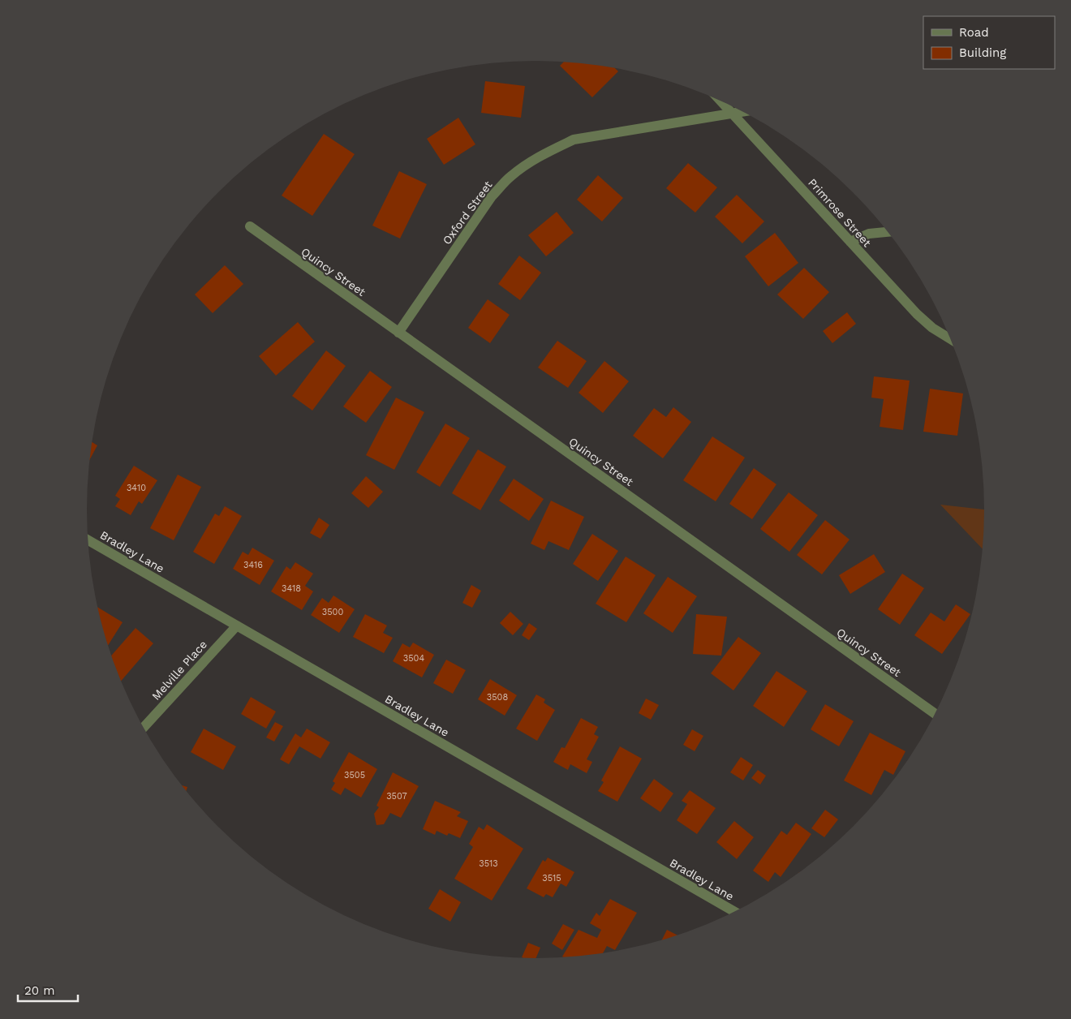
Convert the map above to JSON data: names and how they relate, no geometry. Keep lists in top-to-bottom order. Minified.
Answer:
{"streets":{"street":["Oxford Street","Primrose Street","Quincy Street","Bradley Lane","Melville Place"]},"crossings":[["Oxford Street","Primrose Street"],["Oxford Street","Quincy Street"],["Bradley Lane","Melville Place"]],"house_numbers":["3410","3416","3418","3500","3504","3508","3505","3507","3513","3515"],"legend":["Road","Building"],"scale_bar":"20 m"}
